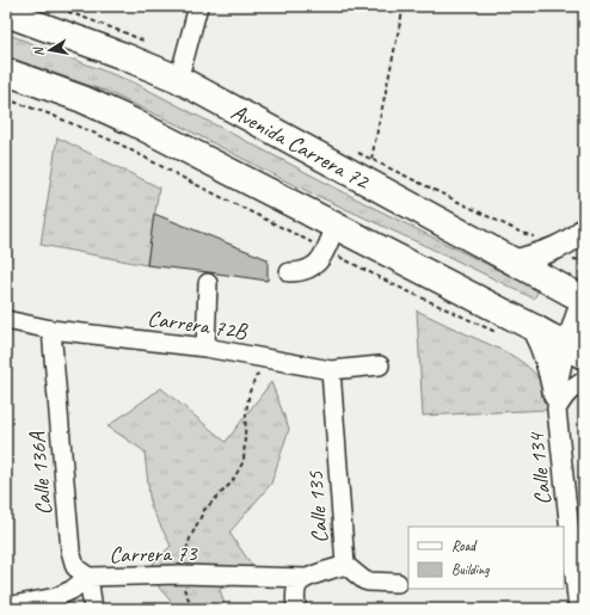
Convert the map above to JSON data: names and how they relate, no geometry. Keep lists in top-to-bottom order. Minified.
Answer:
{"streets":{"highway":["Avenida Carrera 72"],"street":["Carrera 72B","Calle 134","Calle 136A","Calle 135","Carrera 73"]},"crossings":[["Carrera 72B","Calle 136A"],["Carrera 72B","Calle 135"],["Calle 136A","Carrera 73"],["Calle 135","Carrera 73"]],"legend":["Road","Building"],"north":"left"}
